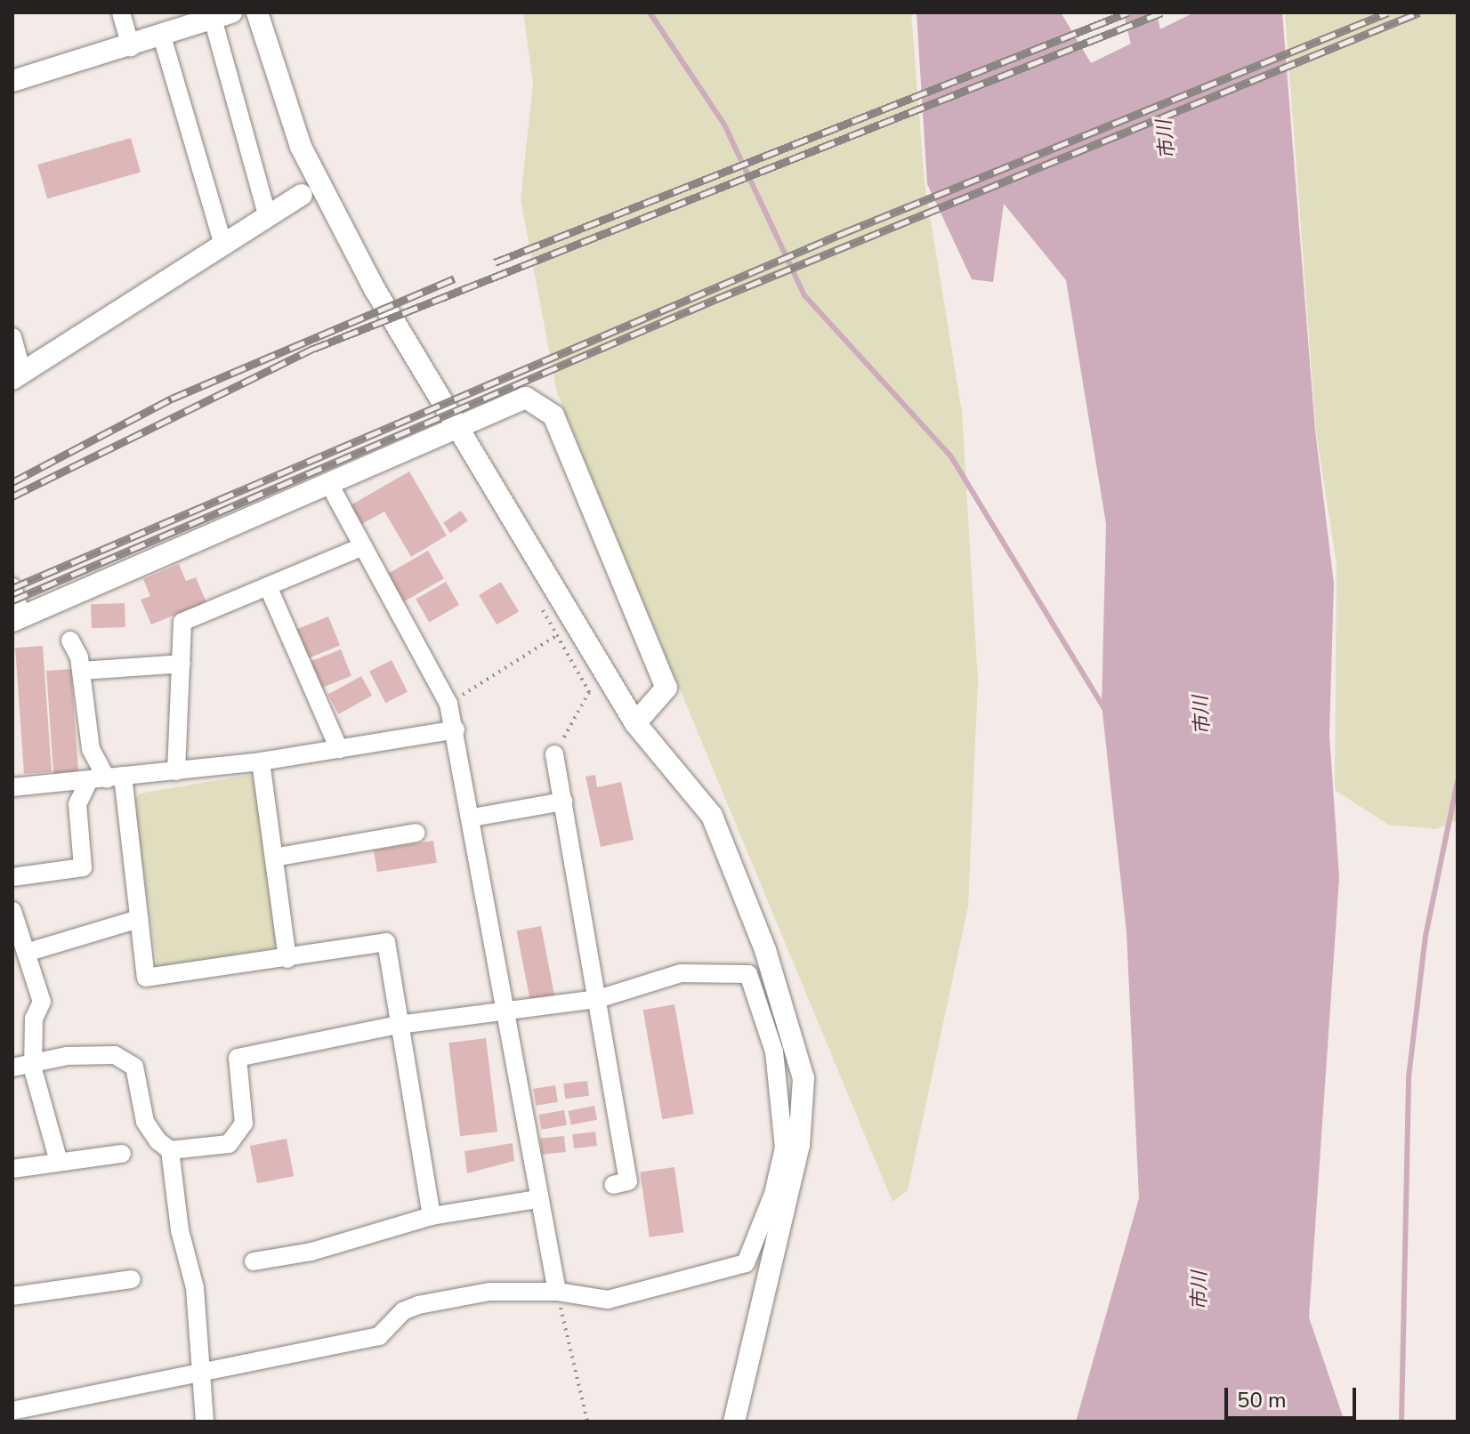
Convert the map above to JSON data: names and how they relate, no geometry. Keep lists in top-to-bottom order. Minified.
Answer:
{"water":["市川"],"scale_bar":"50 m"}
